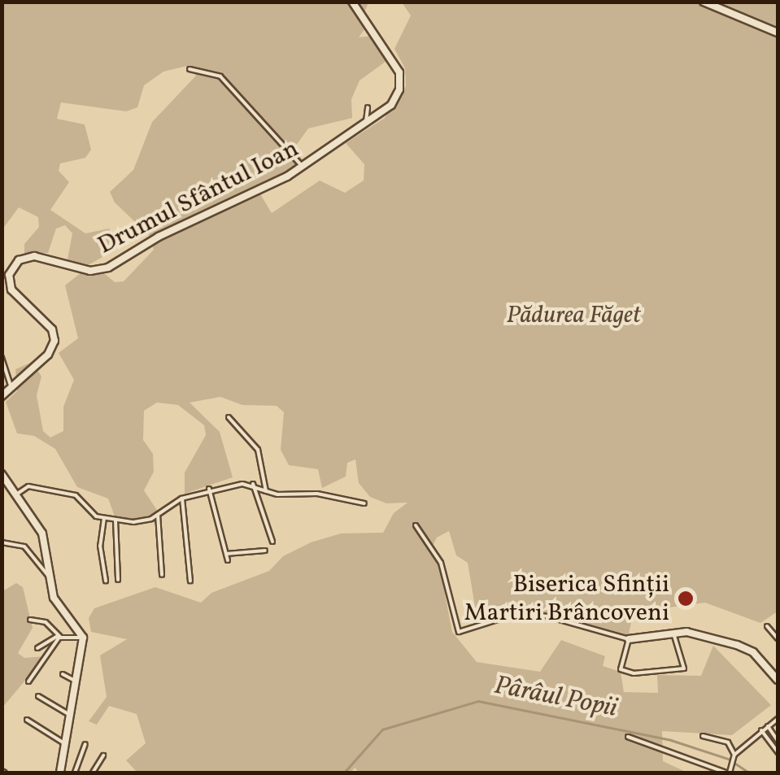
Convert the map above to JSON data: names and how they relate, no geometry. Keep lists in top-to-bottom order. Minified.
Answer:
{"streets":{"main road":["Drumul Sfântul Ioan"]},"water":["Pârâul Popii"],"parks":["Pădurea Făget"],"places":["Biserica Sfinții Martiri Brâncoveni"]}
